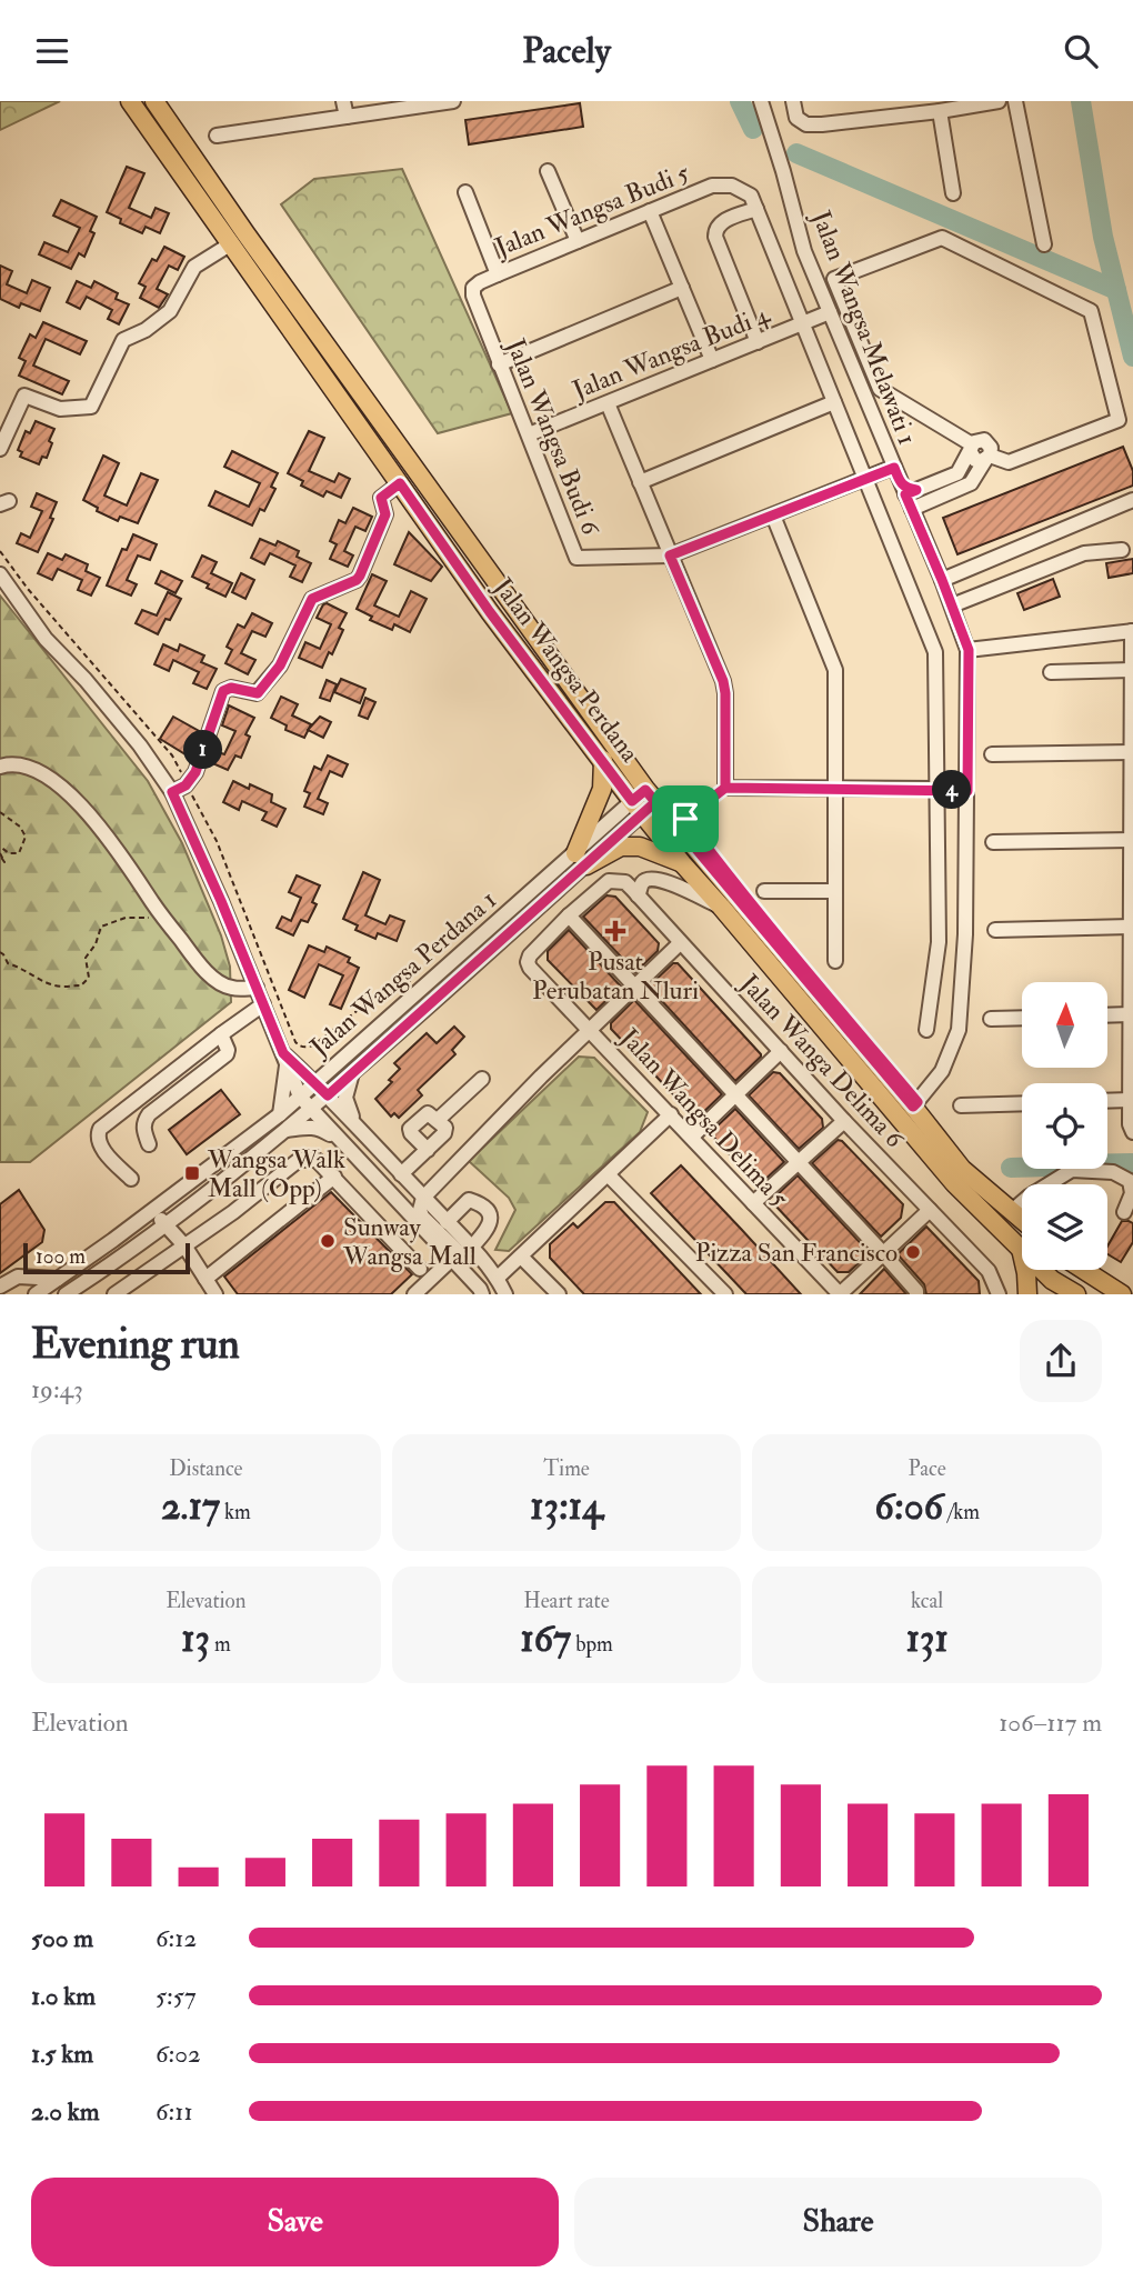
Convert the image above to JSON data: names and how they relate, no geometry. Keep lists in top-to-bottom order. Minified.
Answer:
{"streets":{"main road":["Jalan Wangsa Perdana"],"street":["Jalan Wangsa Budi 5","Jalan Wangsa Melawati 1","Jalan Wangsa Budi 4","Jalan Wangsa Budi 6","Jalan Wangsa Perdana 1","Jalan Wanga Delima 6","Jalan Wangsa Delima 5"]},"crossings":[["Jalan Wangsa Budi 5","Jalan Wangsa Budi 6"],["Jalan Wangsa Melawati 1","Jalan Wangsa Budi 4"],["Jalan Wangsa Melawati 1","Jalan Wangsa Perdana"],["Jalan Wangsa Budi 4","Jalan Wangsa Budi 6"],["Jalan Wangsa Perdana","Jalan Wangsa Perdana 1"]],"places":{"health":["Pusat Perubatan Nluri"],"transit":["Wangsa Walk Mall (Opp)"],"other":["Sunway Wangsa Mall","Pizza San Francisco"]},"scale_bar":"100 m","north":"top","page":{"header":"Pacely","pins":["1","4"],"scale":"100 m","heading":["Evening run","19:43"],"stats":[["Distance","2.17 km"],["Time","13:14"],["Pace","6:06 /km"],["Elevation","13 m"],["Heart rate","167 bpm"],["kcal","131"]],"chart":["Elevation","106–117 m"],"list":[{"name":"500 m","note":"6:12"},{"name":"1.0 km","note":"5:57"},{"name":"1.5 km","note":"6:02"},{"name":"2.0 km","note":"6:11"}],"buttons":["Save","Share"]}}
